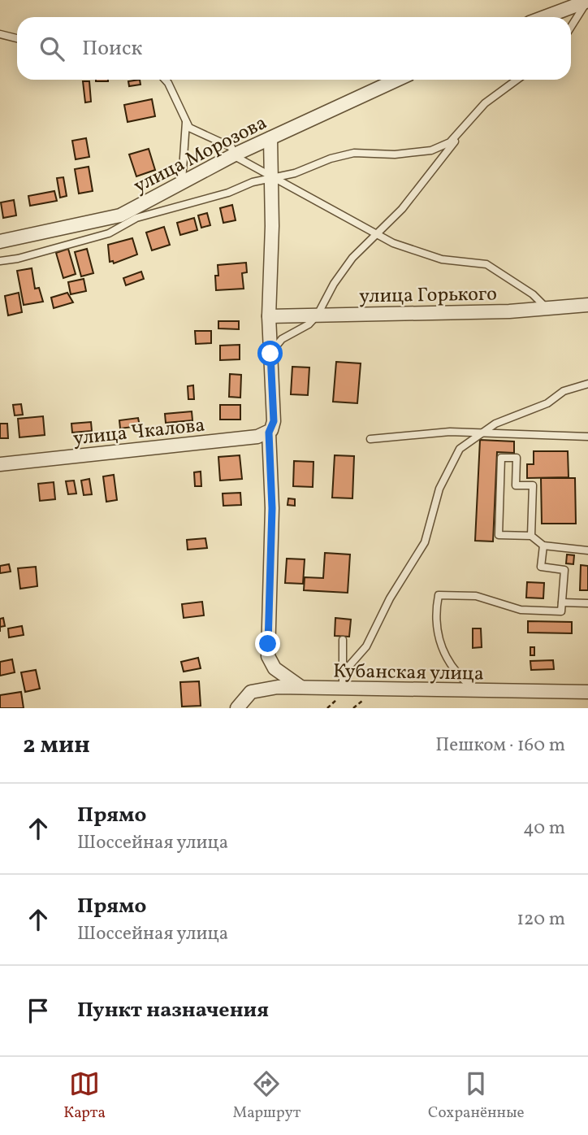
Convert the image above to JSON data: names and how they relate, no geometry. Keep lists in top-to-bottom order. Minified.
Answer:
{"streets":{"street":["улица Морозова","улица Горького","улица Чкалова","Кубанская улица"]},"page":{"search":"Поиск","heading":["2 мин","Пешком · 160 m"],"list":[["Прямо","Шоссейная улица","40 m"],["Прямо","Шоссейная улица","120 m"],"Пункт назначения"],"nav":["Карта","Маршрут","Сохранённые"]}}
